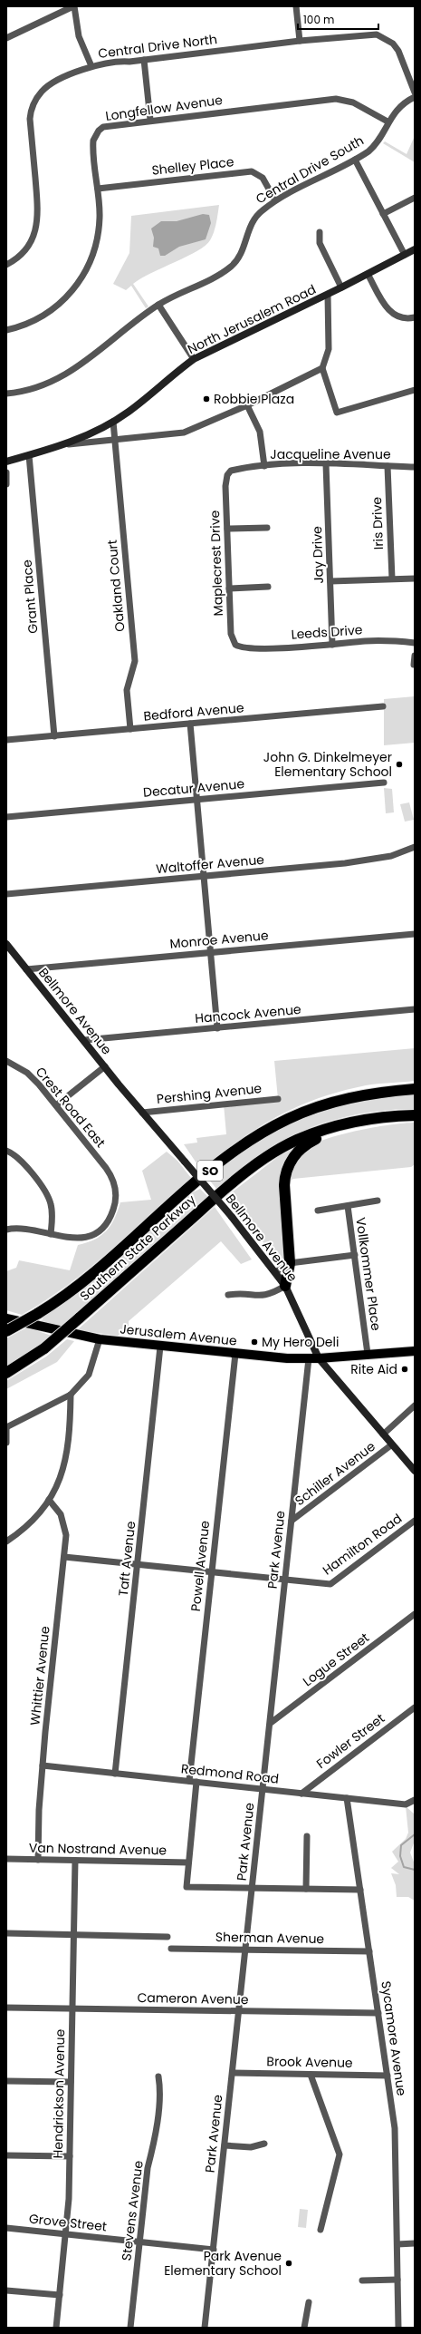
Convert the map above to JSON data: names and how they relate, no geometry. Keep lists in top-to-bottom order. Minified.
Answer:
{"streets":{"highway":["SO","Southern State Parkway"],"main road":["North Jerusalem Road","Bellmore Avenue","Jerusalem Avenue"],"street":["Central Drive North","Longfellow Avenue","Shelley Place","Central Drive South","Jacqueline Avenue","Iris Drive","Jay Drive","Maplecrest Drive","Oakland Court","Grant Place","Leeds Drive","Bedford Avenue","Decatur Avenue","Waltoffer Avenue","Monroe Avenue","Hancock Avenue","Pershing Avenue","Crest Road East","Vollkommer Place","Schiller Avenue","Hamilton Road","Park Avenue","Taft Avenue","Powell Avenue","Logue Street","Whittier Avenue","Fowler Street","Redmond Road","Van Nostrand Avenue","Sherman Avenue","Cameron Avenue","Sycamore Avenue","Brook Avenue","Hendrickson Avenue","Stevens Avenue","Grove Street"]},"crossings":[["Longfellow Avenue","Shelley Place"],["Longfellow Avenue","Central Drive South"],["Shelley Place","Central Drive South"],["North Jerusalem Road","Oakland Court"],["North Jerusalem Road","Grant Place"],["Jacqueline Avenue","Iris Drive"],["Jacqueline Avenue","Jay Drive"],["Jacqueline Avenue","Maplecrest Drive"],["Jay Drive","Leeds Drive"],["Maplecrest Drive","Leeds Drive"],["Oakland Court","Bedford Avenue"],["Grant Place","Bedford Avenue"],["Monroe Avenue","Bellmore Avenue"],["Bellmore Avenue","Hancock Avenue"],["Bellmore Avenue","Pershing Avenue"],["Bellmore Avenue","Jerusalem Avenue"],["Bellmore Avenue","Schiller Avenue"],["Vollkommer Place","Jerusalem Avenue"],["Jerusalem Avenue","Park Avenue"],["Jerusalem Avenue","Taft Avenue"],["Jerusalem Avenue","Powell Avenue"],["Schiller Avenue","Park Avenue"],["Hamilton Road","Park Avenue"],["Hamilton Road","Taft Avenue"],["Hamilton Road","Powell Avenue"],["Hamilton Road","Whittier Avenue"],["Park Avenue","Powell Avenue"],["Park Avenue","Logue Street"],["Park Avenue","Redmond Road"],["Park Avenue","Sherman Avenue"],["Park Avenue","Cameron Avenue"],["Park Avenue","Brook Avenue"],["Park Avenue","Grove Street"],["Taft Avenue","Redmond Road"],["Powell Avenue","Redmond Road"],["Powell Avenue","Van Nostrand Avenue"],["Whittier Avenue","Redmond Road"],["Whittier Avenue","Van Nostrand Avenue"],["Fowler Street","Redmond Road"],["Redmond Road","Sycamore Avenue"],["Van Nostrand Avenue","Hendrickson Avenue"],["Sherman Avenue","Sycamore Avenue"],["Cameron Avenue","Sycamore Avenue"],["Cameron Avenue","Hendrickson Avenue"],["Sycamore Avenue","Brook Avenue"],["Hendrickson Avenue","Grove Street"],["Stevens Avenue","Grove Street"]],"places":["Robbie Plaza","John G. Dinkelmeyer Elementary School","My Hero Deli","Rite Aid","Park Avenue Elementary School"],"scale_bar":"100 m"}
